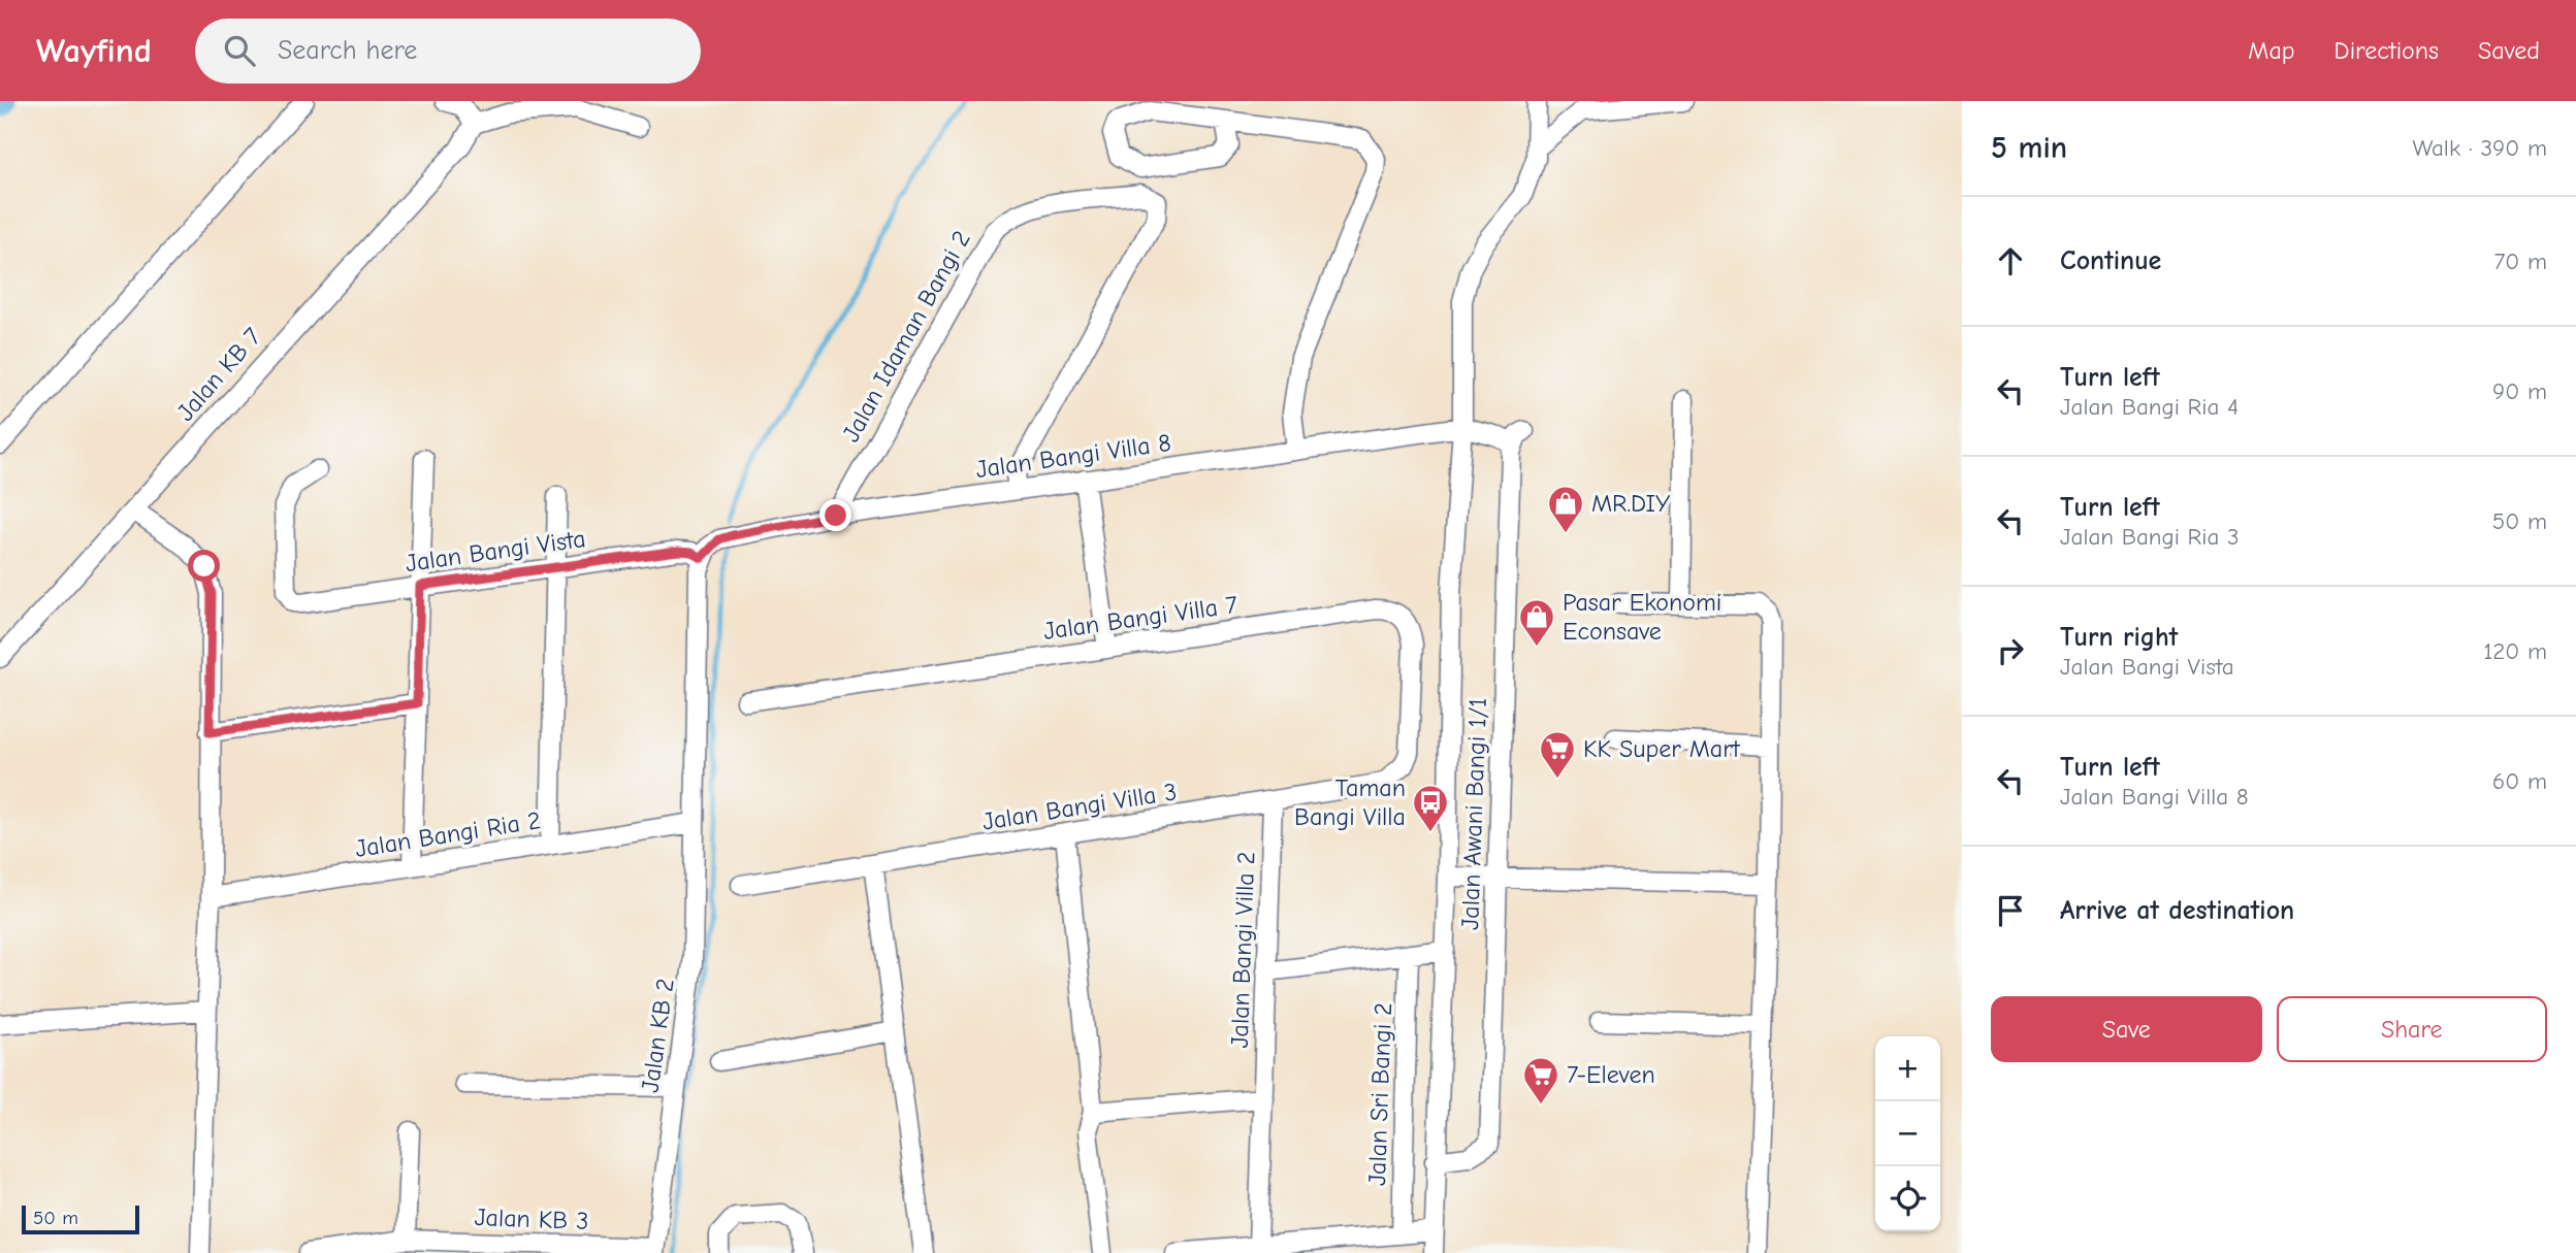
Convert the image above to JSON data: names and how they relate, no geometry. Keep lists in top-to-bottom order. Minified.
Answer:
{"streets":{"street":["Jalan Idaman Bangi 2","Jalan KB 7","Jalan Bangi Villa 8","Jalan Bangi Vista","Jalan Bangi Villa 7","Jalan Bangi Villa 3","Jalan Awani Bangi 1/1","Jalan Bangi Ria 2","Jalan Bangi Villa 2","Jalan KB 2","Jalan Sri Bangi 2","Jalan KB 3"]},"crossings":[["Jalan Idaman Bangi 2","Jalan Bangi Villa 8"],["Jalan Bangi Villa 8","Jalan Bangi Vista"],["Jalan Bangi Villa 8","Jalan Awani Bangi 1/1"],["Jalan Bangi Villa 8","Jalan KB 2"],["Jalan Bangi Vista","Jalan KB 2"],["Jalan Bangi Villa 7","Jalan Bangi Villa 3"],["Jalan Bangi Villa 3","Jalan Bangi Villa 2"],["Jalan Bangi Ria 2","Jalan KB 2"],["Jalan KB 2","Jalan KB 3"]],"places":{"shop":["MR.DIY","Pasar Ekonomi Econsave"],"supermarket":["KK Super Mart","7-Eleven"],"bus stop":["Taman Bangi Villa"]},"scale_bar":"50 m","page":{"header":"Wayfind","search":"Search here","nav":["Map","Directions","Saved"],"heading":["5 min","Walk · 390 m"],"list":[["Continue","70 m"],["Turn left","Jalan Bangi Ria 4","90 m"],["Turn left","Jalan Bangi Ria 3","50 m"],["Turn right","Jalan Bangi Vista","120 m"],["Turn left","Jalan Bangi Villa 8","60 m"],"Arrive at destination"],"buttons":["Save","Share"],"map_buttons":["+","−"],"scale":"50 m"}}
